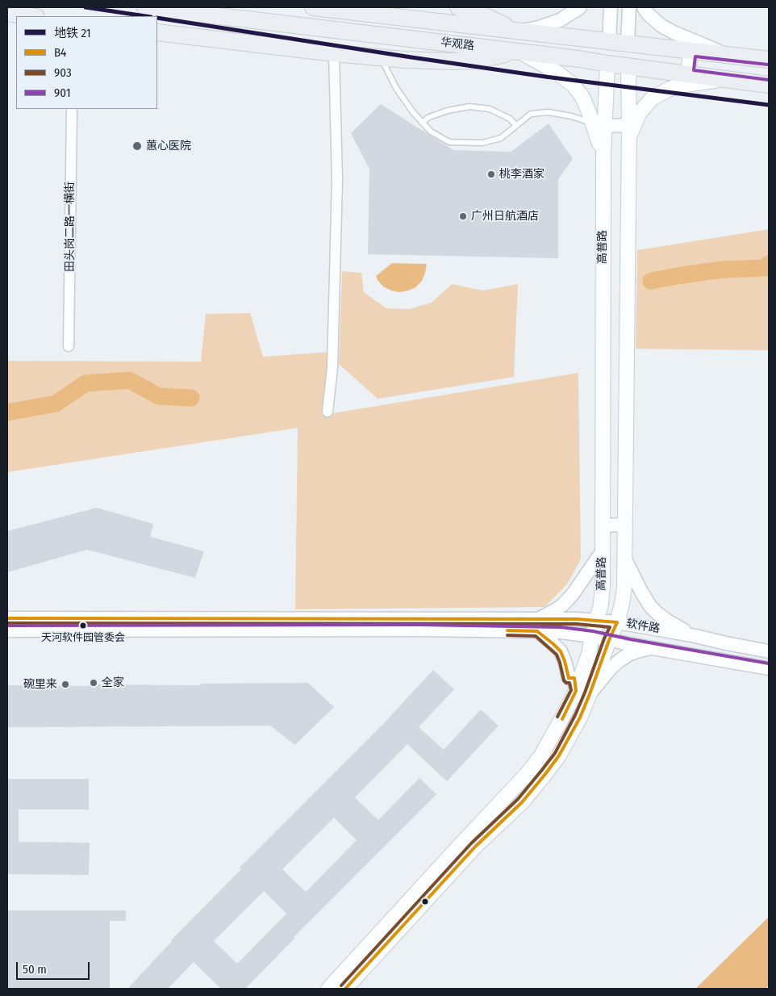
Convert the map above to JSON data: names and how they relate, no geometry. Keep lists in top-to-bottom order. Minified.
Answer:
{"streets":{"main road":["华观路","高普路"],"street":["田头岗二路一横街","软件路"]},"crossings":[["华观路","高普路"],["高普路","软件路"]],"places":["蕙心医院","桃李酒家","广州日航酒店","天河软件园管委会","全家","碗里来"],"lines":["metro line 21","transit line 901","transit line B4","transit line 903"],"legend":["地铁 21","B4","903","901"],"scale_bar":"50 m"}
